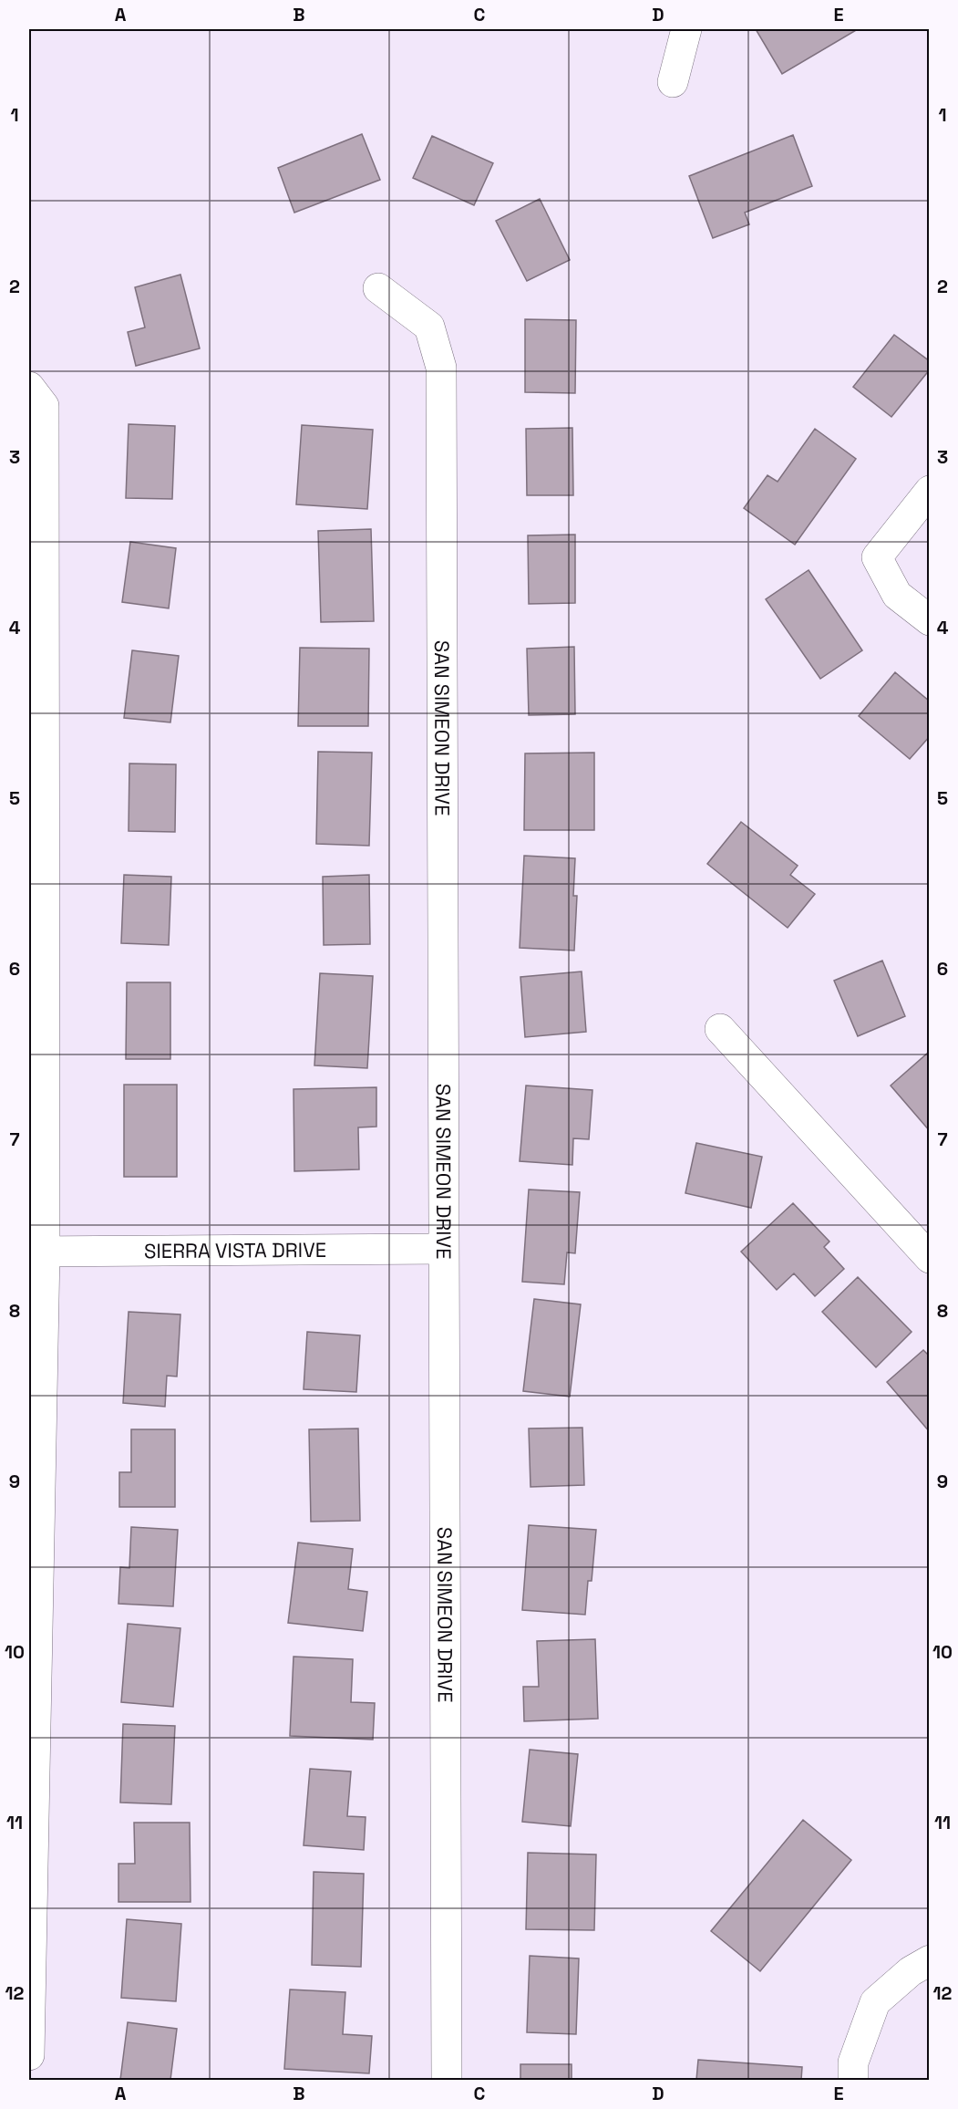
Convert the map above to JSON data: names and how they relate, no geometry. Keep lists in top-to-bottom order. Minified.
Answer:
{"streets":{"street":["SAN SIMEON DRIVE","SIERRA VISTA DRIVE"]},"crossings":[["SAN SIMEON DRIVE","SIERRA VISTA DRIVE"]],"grid":{"columns":["A","B","C","D","E"],"rows":["1","2","3","4","5","6","7","8","9","10","11","12"]}}
